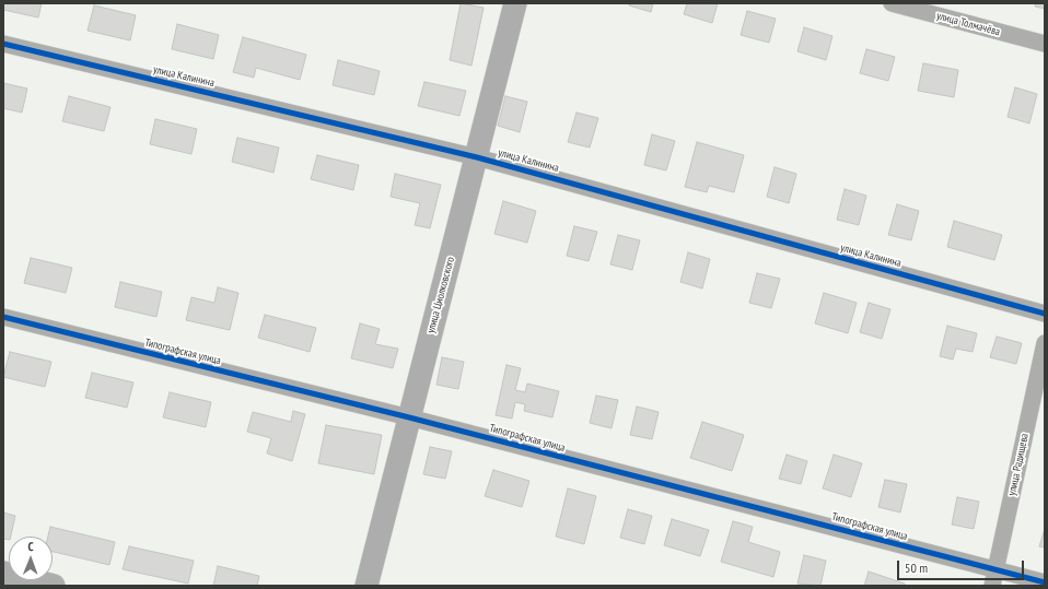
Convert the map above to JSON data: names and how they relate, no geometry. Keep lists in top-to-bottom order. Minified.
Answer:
{"streets":{"main road":["улица Циолковского"],"street":["улица Толмачёва","улица Калинина","Типографская улица","улица Радищева"]},"crossings":[["улица Калинина","улица Циолковского"],["улица Циолковского","Типографская улица"],["Типографская улица","улица Радищева"]],"scale_bar":"50 m","north":"top"}
